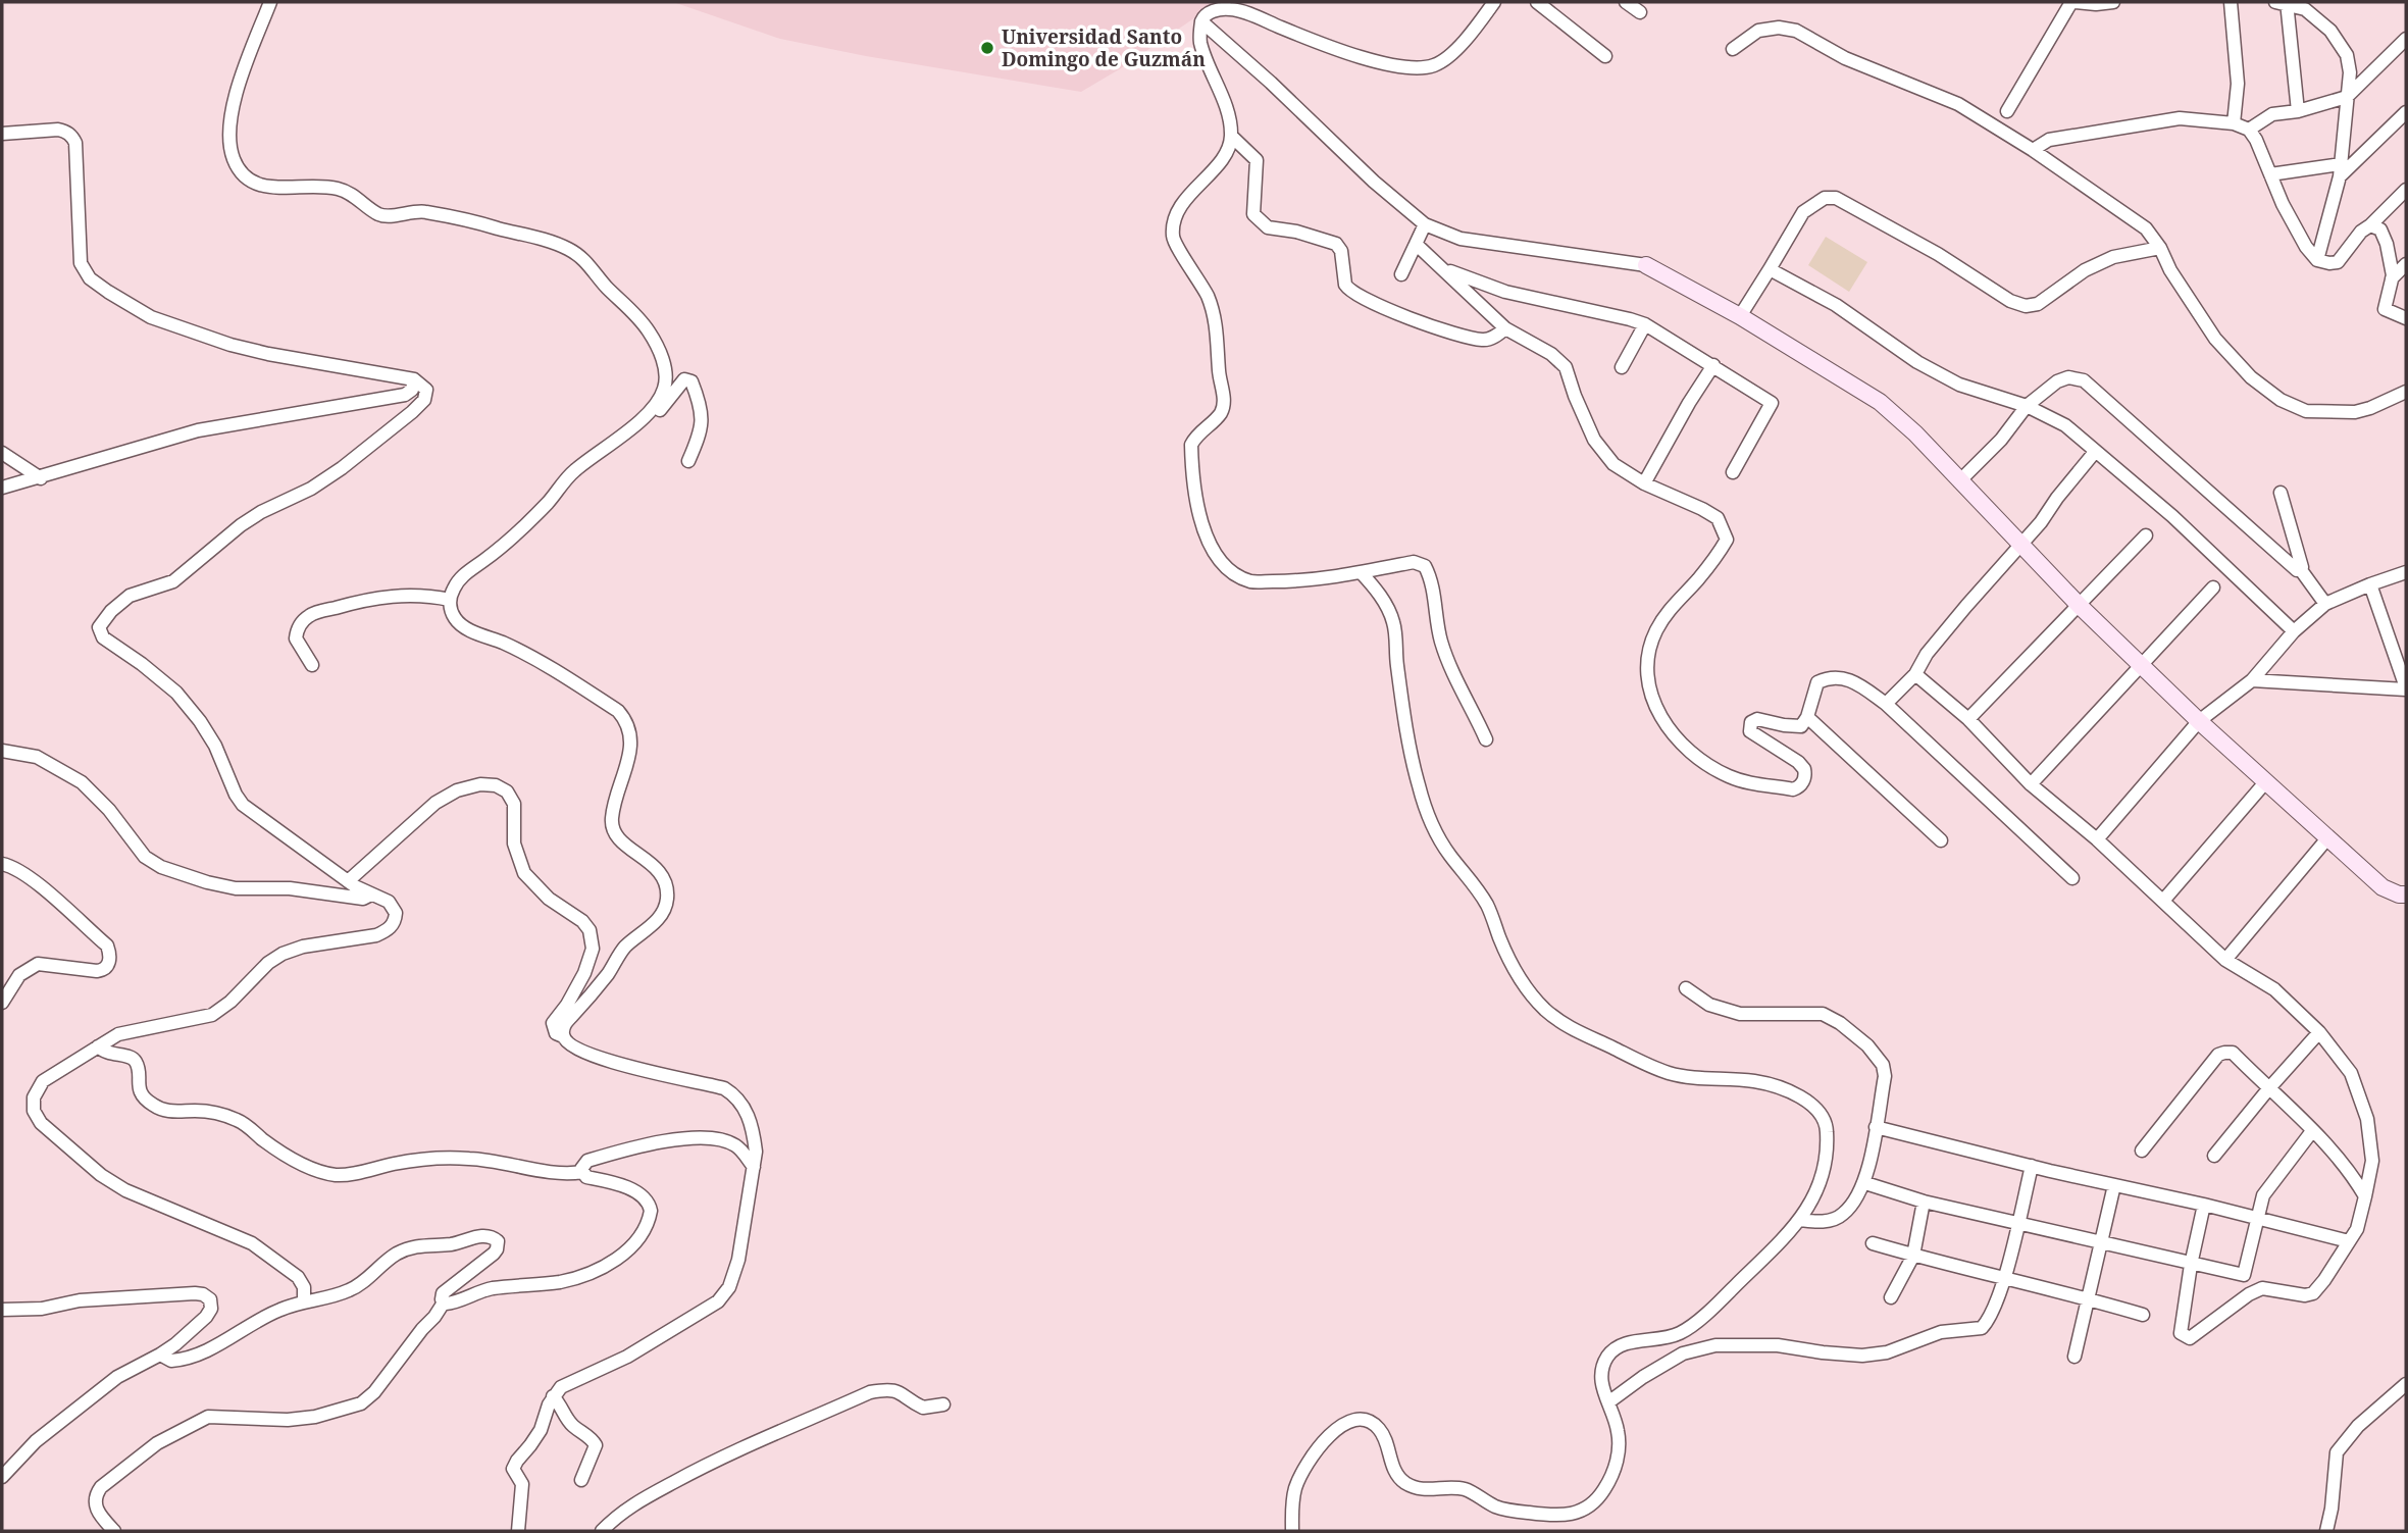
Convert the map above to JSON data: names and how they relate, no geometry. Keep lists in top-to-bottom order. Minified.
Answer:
{"places":["Universidad Santo Domingo de Guzmán"]}
